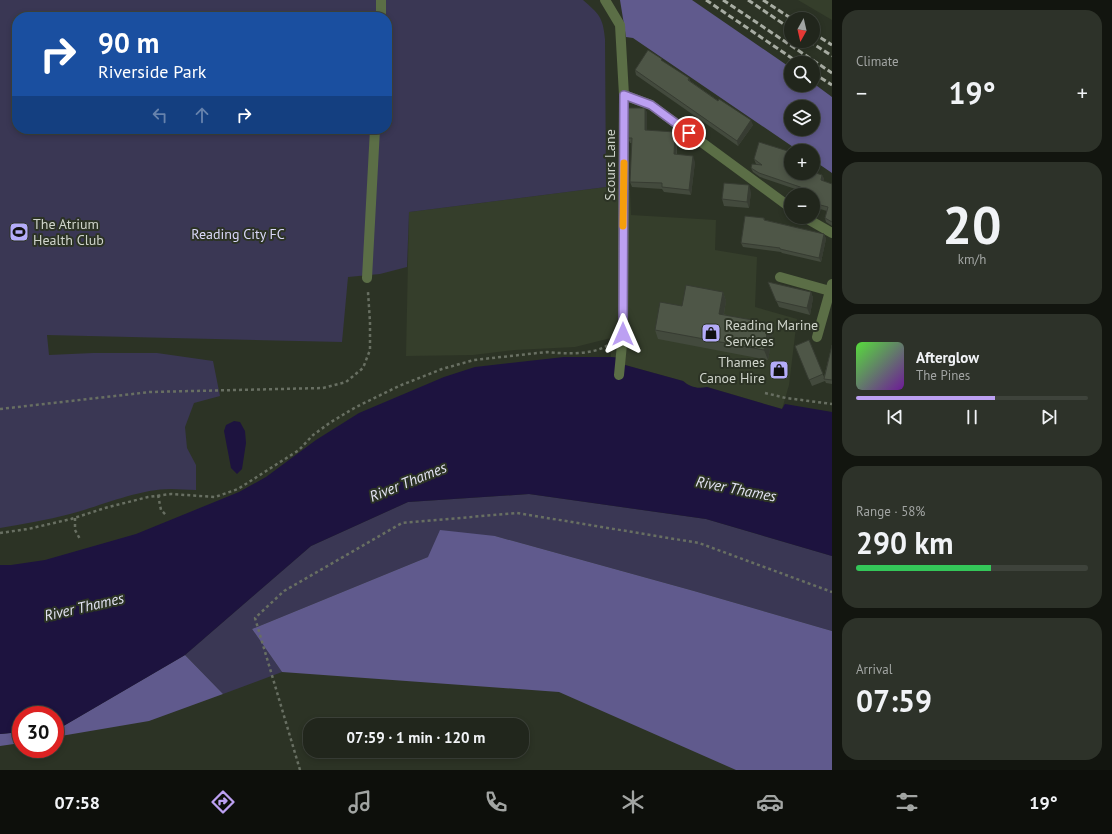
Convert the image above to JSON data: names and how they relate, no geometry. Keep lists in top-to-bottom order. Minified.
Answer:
{"streets":{"street":["Scours Lane"]},"water":["River Thames"],"parks":["Reading City FC"],"places":{"sports":["The Atrium Health Club"],"shop":["Reading Marine Services","Thames Canoe Hire"]},"north":"bottom","page":{"tile":["Climate",["20","km/h"],["Range · 58%","290 km"],["Arrival","07:59"]],"map_buttons":["+","−"],"turn":["90 m","Riverside Park"],"heat":["−","19°","+"],"song":["Afterglow","The Pines"],"limit":"30","trip":"07:59 · 1 min · 120 m","tabs":["07:58","19°"]}}
